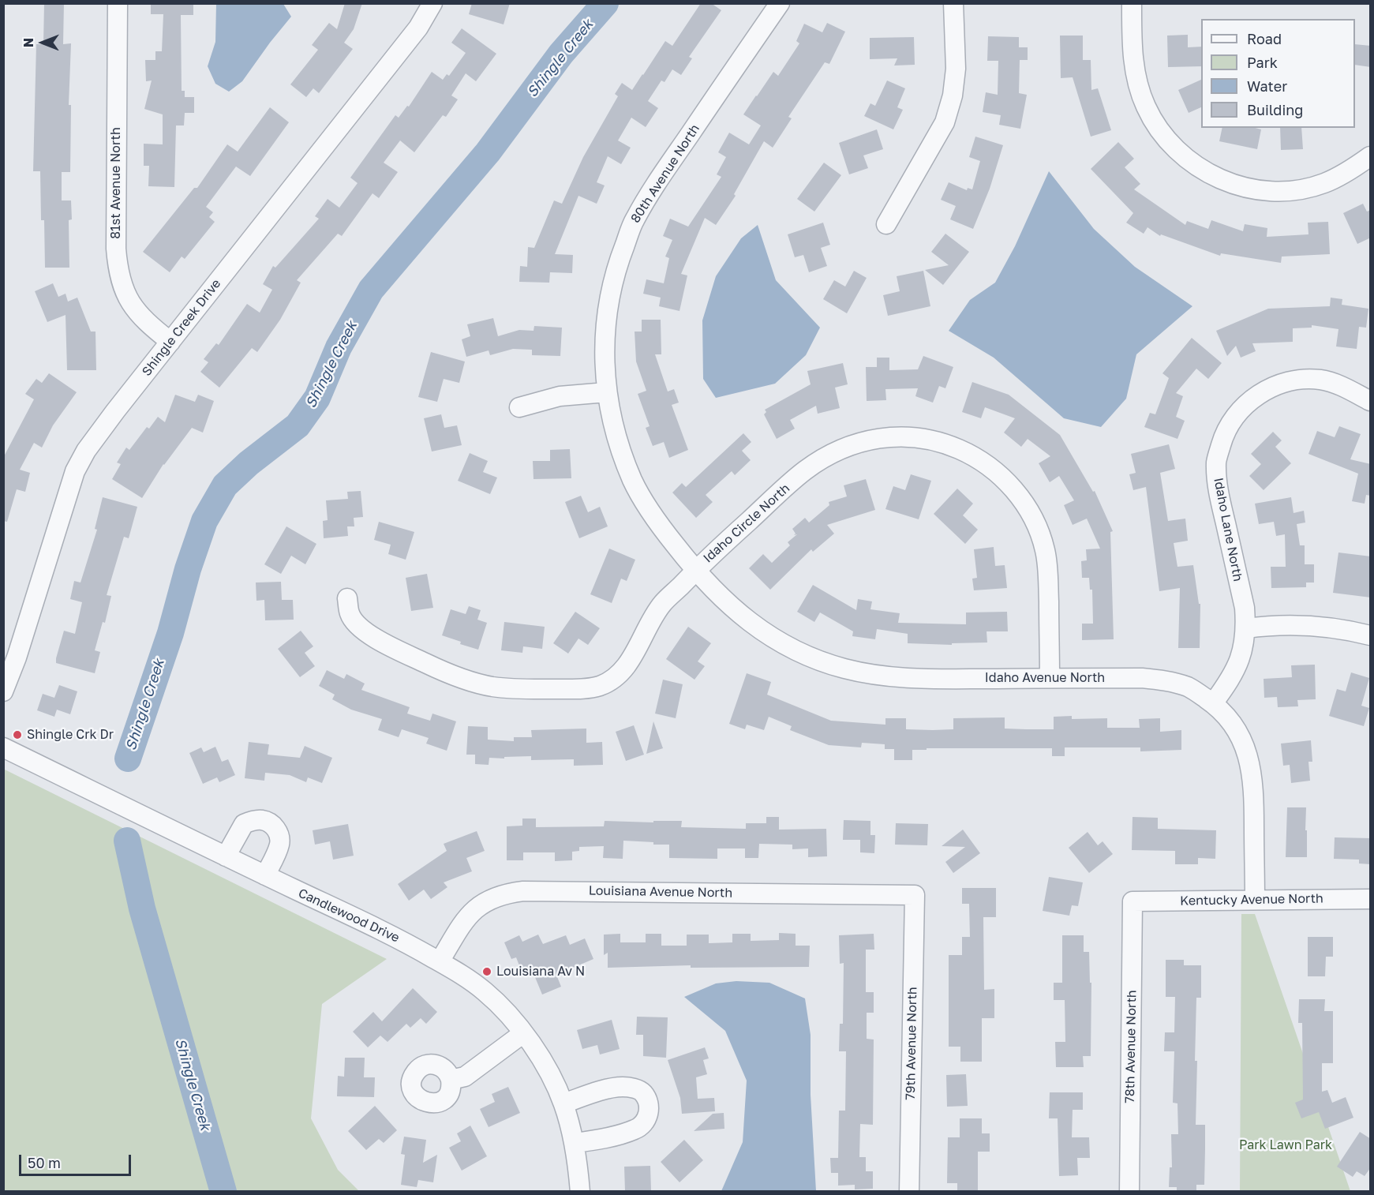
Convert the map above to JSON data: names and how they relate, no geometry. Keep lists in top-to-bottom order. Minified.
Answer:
{"streets":{"street":["80th Avenue North","81st Avenue North","Shingle Creek Drive","Idaho Circle North","Idaho Lane North","Idaho Avenue North","Louisiana Avenue North","Kentucky Avenue North","Candlewood Drive","79th Avenue North","78th Avenue North"]},"crossings":[["80th Avenue North","Idaho Circle North"],["80th Avenue North","Idaho Avenue North"],["81st Avenue North","Shingle Creek Drive"],["Idaho Circle North","Idaho Avenue North"],["Idaho Lane North","Idaho Avenue North"],["Idaho Avenue North","Kentucky Avenue North"],["Louisiana Avenue North","Candlewood Drive"],["Louisiana Avenue North","79th Avenue North"],["Kentucky Avenue North","78th Avenue North"]],"water":["Shingle Creek"],"parks":["Park Lawn Park"],"places":["Shingle Crk Dr","Louisiana Av N"],"legend":["Road","Park","Water","Building"],"scale_bar":"50 m","north":"left"}
